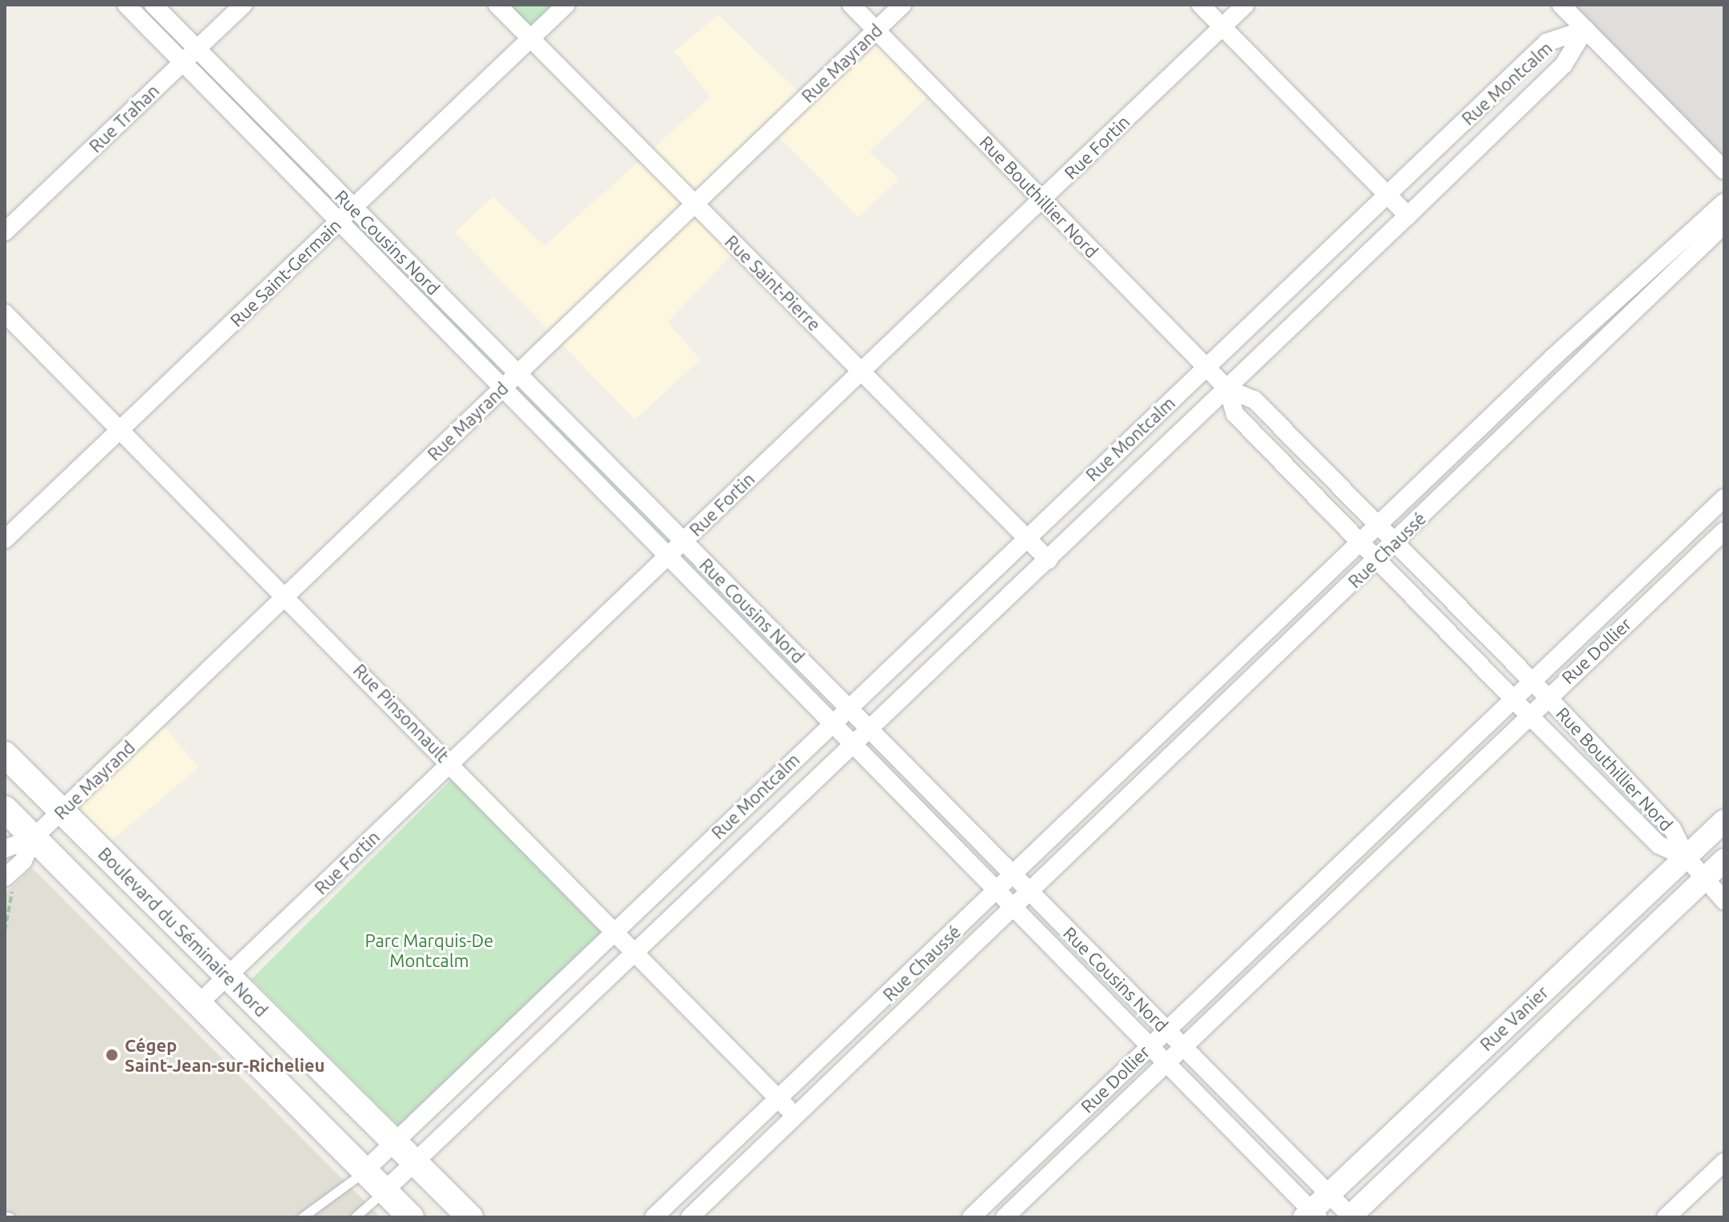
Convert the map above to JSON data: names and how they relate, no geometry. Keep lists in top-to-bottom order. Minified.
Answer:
{"streets":{"main road":["Boulevard du Séminaire Nord"],"street":["Rue Mayrand","Rue Montcalm","Rue Trahan","Rue Fortin","Rue Bouthillier Nord","Rue Cousins Nord","Rue Saint-Germain","Rue Saint-Pierre","Rue Chaussé","Rue Dollier","Rue Pinsonnault","Rue Vanier"]},"crossings":[["Rue Mayrand","Rue Bouthillier Nord"],["Rue Mayrand","Rue Cousins Nord"],["Rue Mayrand","Rue Saint-Pierre"],["Rue Mayrand","Rue Pinsonnault"],["Rue Mayrand","Boulevard du Séminaire Nord"],["Rue Montcalm","Rue Bouthillier Nord"],["Rue Montcalm","Rue Cousins Nord"],["Rue Montcalm","Rue Saint-Pierre"],["Rue Montcalm","Rue Pinsonnault"],["Rue Montcalm","Boulevard du Séminaire Nord"],["Rue Trahan","Rue Cousins Nord"],["Rue Fortin","Rue Bouthillier Nord"],["Rue Fortin","Rue Cousins Nord"],["Rue Fortin","Rue Saint-Pierre"],["Rue Fortin","Rue Pinsonnault"],["Rue Fortin","Boulevard du Séminaire Nord"],["Rue Bouthillier Nord","Rue Chaussé"],["Rue Bouthillier Nord","Rue Dollier"],["Rue Bouthillier Nord","Rue Vanier"],["Rue Cousins Nord","Rue Saint-Germain"],["Rue Cousins Nord","Rue Chaussé"],["Rue Cousins Nord","Rue Dollier"],["Rue Cousins Nord","Rue Vanier"],["Rue Saint-Germain","Rue Saint-Pierre"],["Rue Saint-Germain","Rue Pinsonnault"],["Rue Chaussé","Rue Pinsonnault"]],"parks":["Parc Marquis-De Montcalm"],"places":["Cégep Saint-Jean-sur-Richelieu"]}
